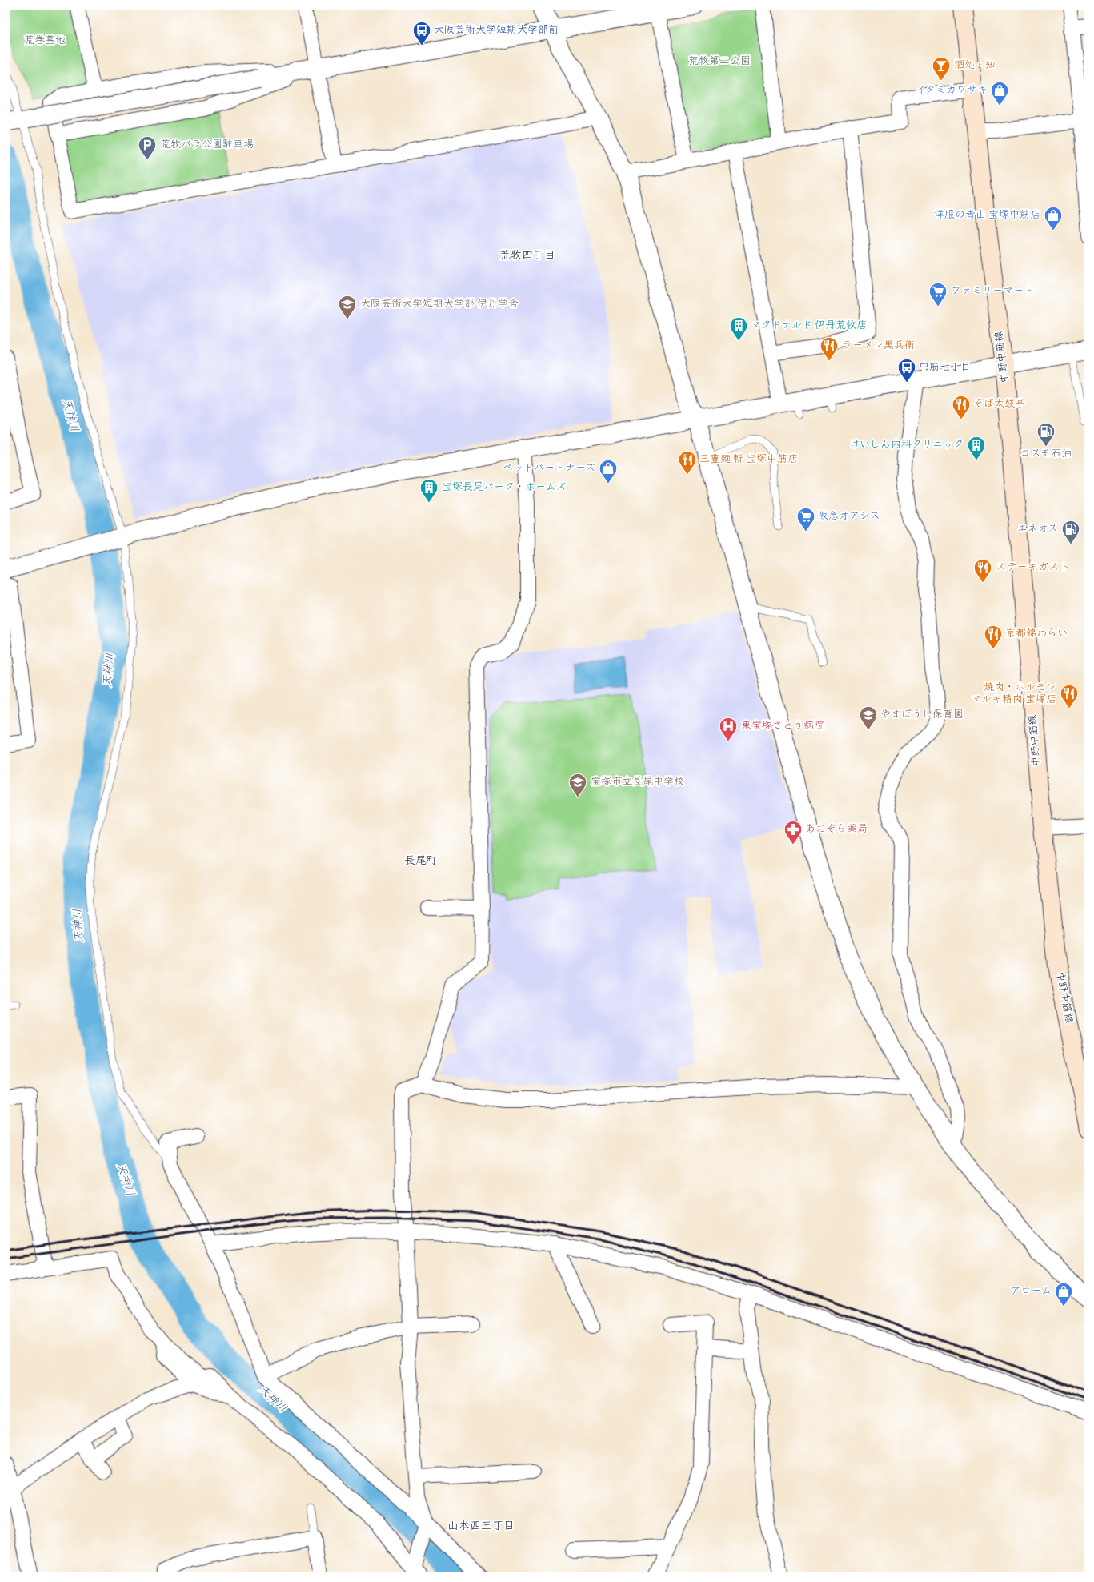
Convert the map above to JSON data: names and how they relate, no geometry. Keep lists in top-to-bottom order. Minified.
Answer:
{"streets":{"main road":["中野中筋線"]},"districts":["荒牧四丁目","長尾町","山本西三丁目"],"water":["天神川"],"parks":["荒巻墓地","荒牧第二公園"],"places":{"bus stop":["大阪芸術大学短期大学部前","中筋七丁目"],"bar":["酒処・知"],"shop":["イタミカワサキ","洋服の青山 宝塚中筋店","ペットパートナーズ","アローム"],"parking":["荒牧バラ公園駐車場"],"supermarket":["ファミリーマート","阪急オアシス"],"school or university":["大阪芸術大学短期大学部 伊丹学舎","やまぼうし保育園","宝塚市立長尾中学校"],"building":["マクドナルド 伊丹荒牧店","けいしん内科クリニック","宝塚長尾パーク・ホームズ"],"restaurant":["ラーメン黒兵衛","そば太鼓亭","三豊麺 斬 宝塚中筋店","ステーキガスト","京都錦わらい","焼肉・ホルモン マルキ精肉 宝塚店"],"fuel station":["コスモ石油","エネオス"],"hospital":["東宝塚さとう病院"],"pharmacy":["あおぞら薬局"]}}
